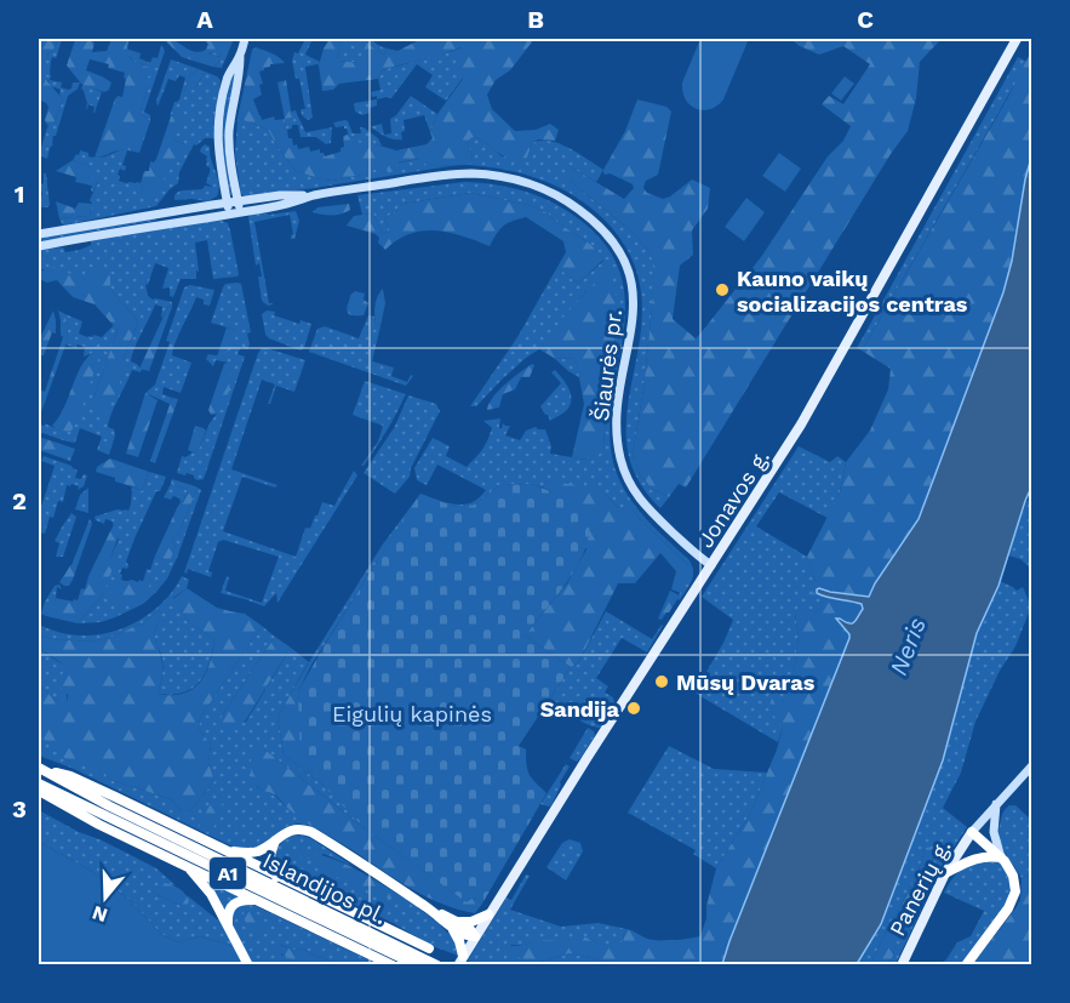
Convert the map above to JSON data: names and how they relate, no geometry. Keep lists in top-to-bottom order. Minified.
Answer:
{"streets":{"highway":["A1","Islandijos pl."],"main road":["Šiaurės pr.","Jonavos g.","Panerių g."]},"crossings":[["Šiaurės pr.","Jonavos g."]],"water":["Neris"],"parks":["Eigulių kapinės"],"places":["Kauno vaikų socializacijos centras","Mūsų Dvaras","Sandija"],"north":"bottom","grid":{"columns":["A","B","C"],"rows":["1","2","3"]}}
